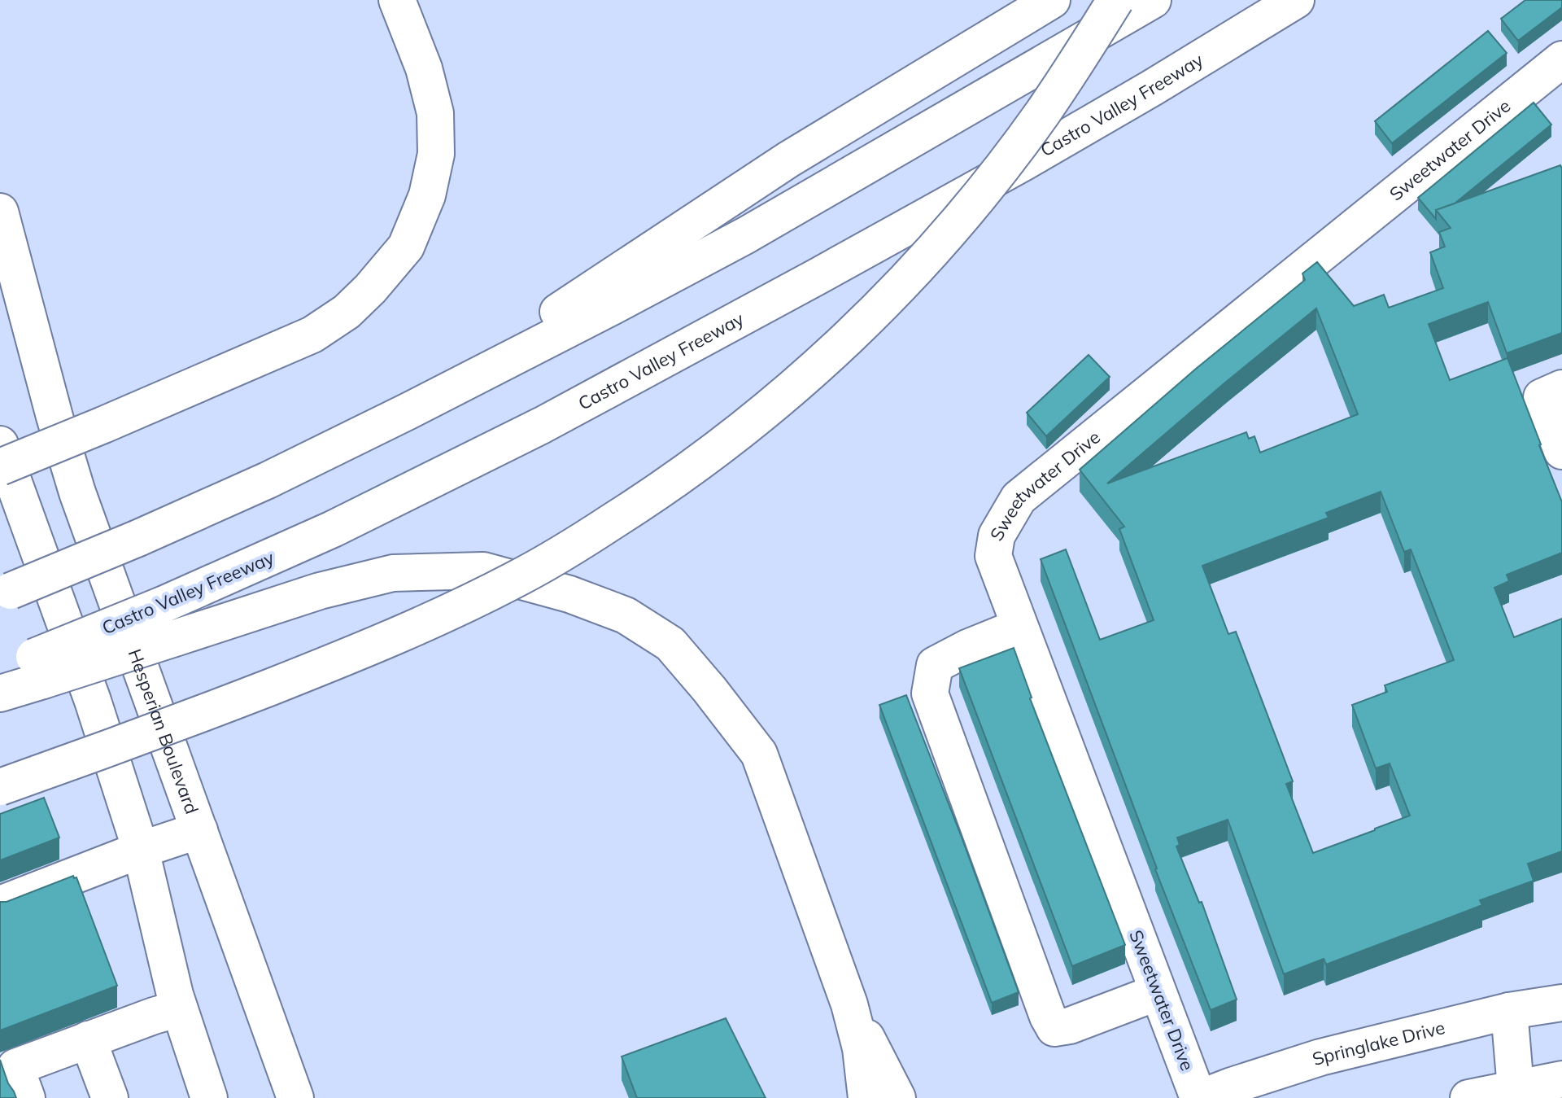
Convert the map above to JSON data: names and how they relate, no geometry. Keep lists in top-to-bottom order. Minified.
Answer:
{"streets":{"main road":["Castro Valley Freeway","Sweetwater Drive","Hesperian Boulevard","Springlake Drive"]},"crossings":[["Sweetwater Drive","Springlake Drive"]]}
